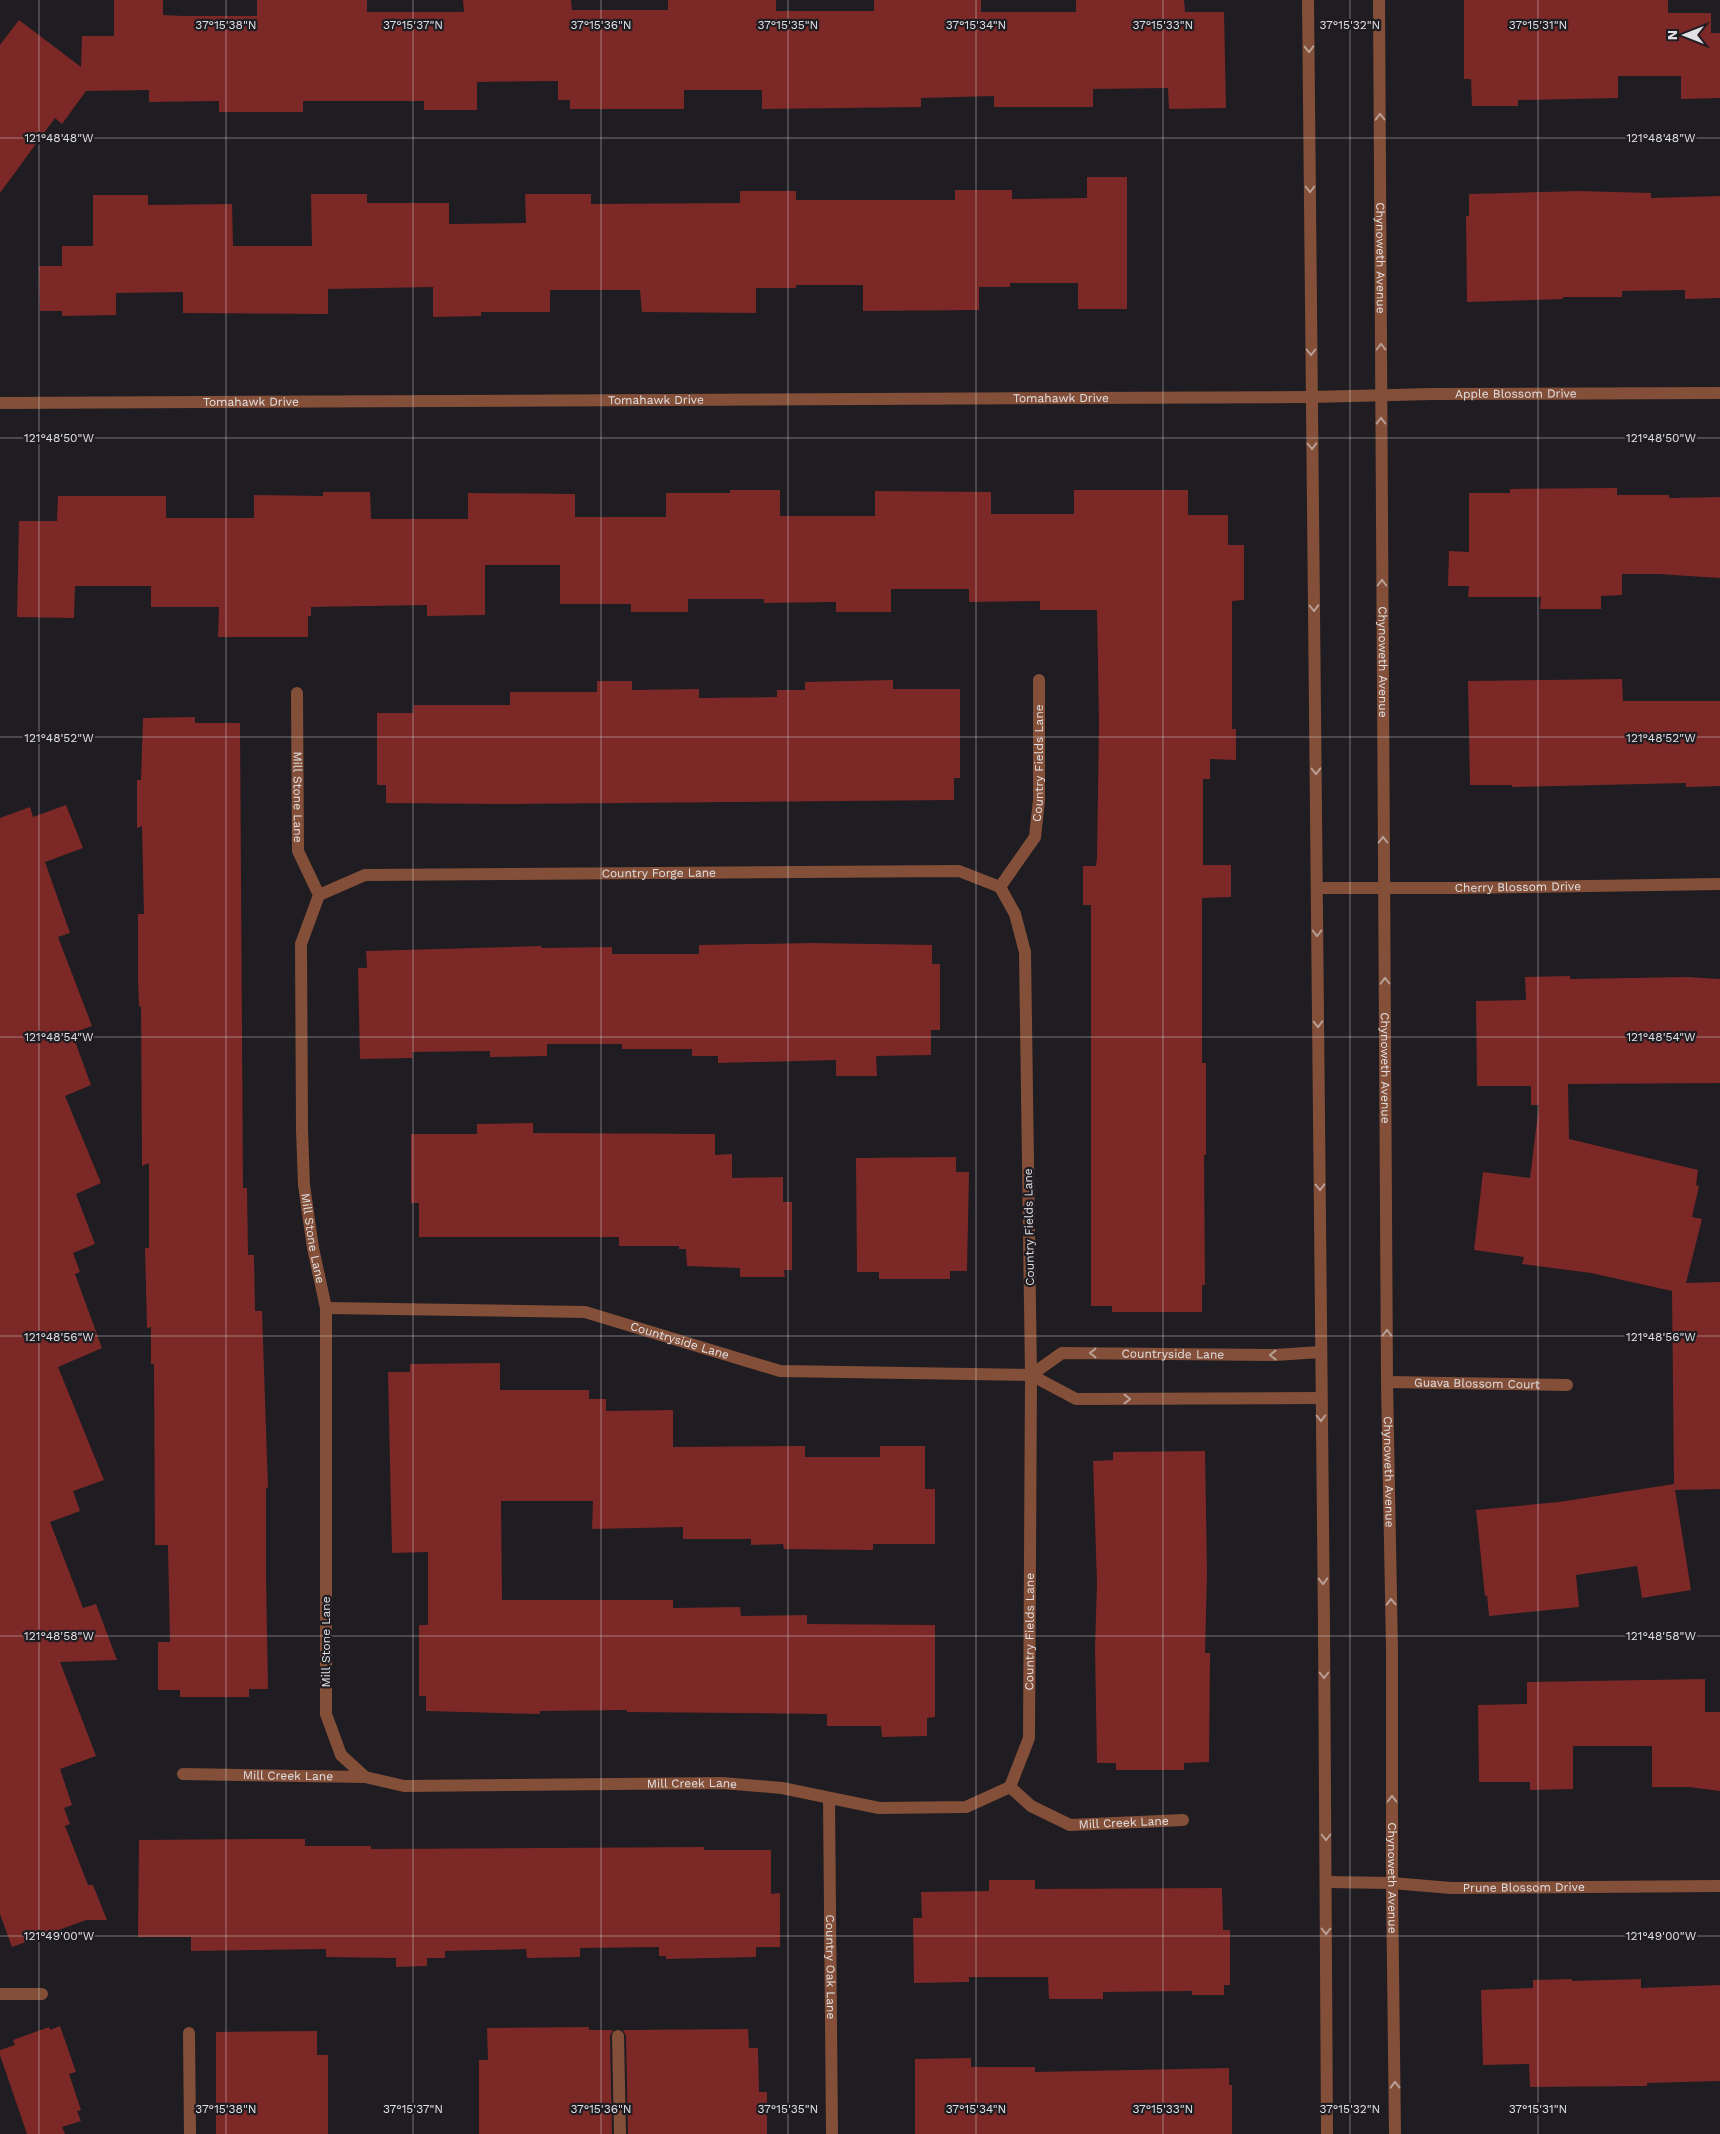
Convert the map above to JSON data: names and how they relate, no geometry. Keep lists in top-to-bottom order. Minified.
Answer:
{"streets":{"street":["Chynoweth Avenue","Apple Blossom Drive","Tomahawk Drive","Country Fields Lane","Mill Stone Lane","Country Forge Lane","Cherry Blossom Drive","Countryside Lane","Guava Blossom Court","Mill Creek Lane","Prune Blossom Drive","Country Oak Lane"]},"crossings":[["Chynoweth Avenue","Apple Blossom Drive"],["Chynoweth Avenue","Cherry Blossom Drive"],["Chynoweth Avenue","Guava Blossom Court"],["Chynoweth Avenue","Prune Blossom Drive"],["Apple Blossom Drive","Tomahawk Drive"],["Country Fields Lane","Country Forge Lane"],["Country Fields Lane","Countryside Lane"],["Country Fields Lane","Mill Creek Lane"],["Mill Stone Lane","Country Forge Lane"],["Mill Stone Lane","Countryside Lane"],["Mill Stone Lane","Mill Creek Lane"],["Mill Creek Lane","Country Oak Lane"]],"north":"left","coordinates":["37°15'38\"N","37°15'37\"N","37°15'36\"N","37°15'35\"N","37°15'34\"N","37°15'33\"N","37°15'32\"N","37°15'31\"N","121°48'48\"W","121°48'50\"W","121°48'52\"W","121°48'54\"W","121°48'56\"W","121°48'58\"W","121°49'00\"W"]}
